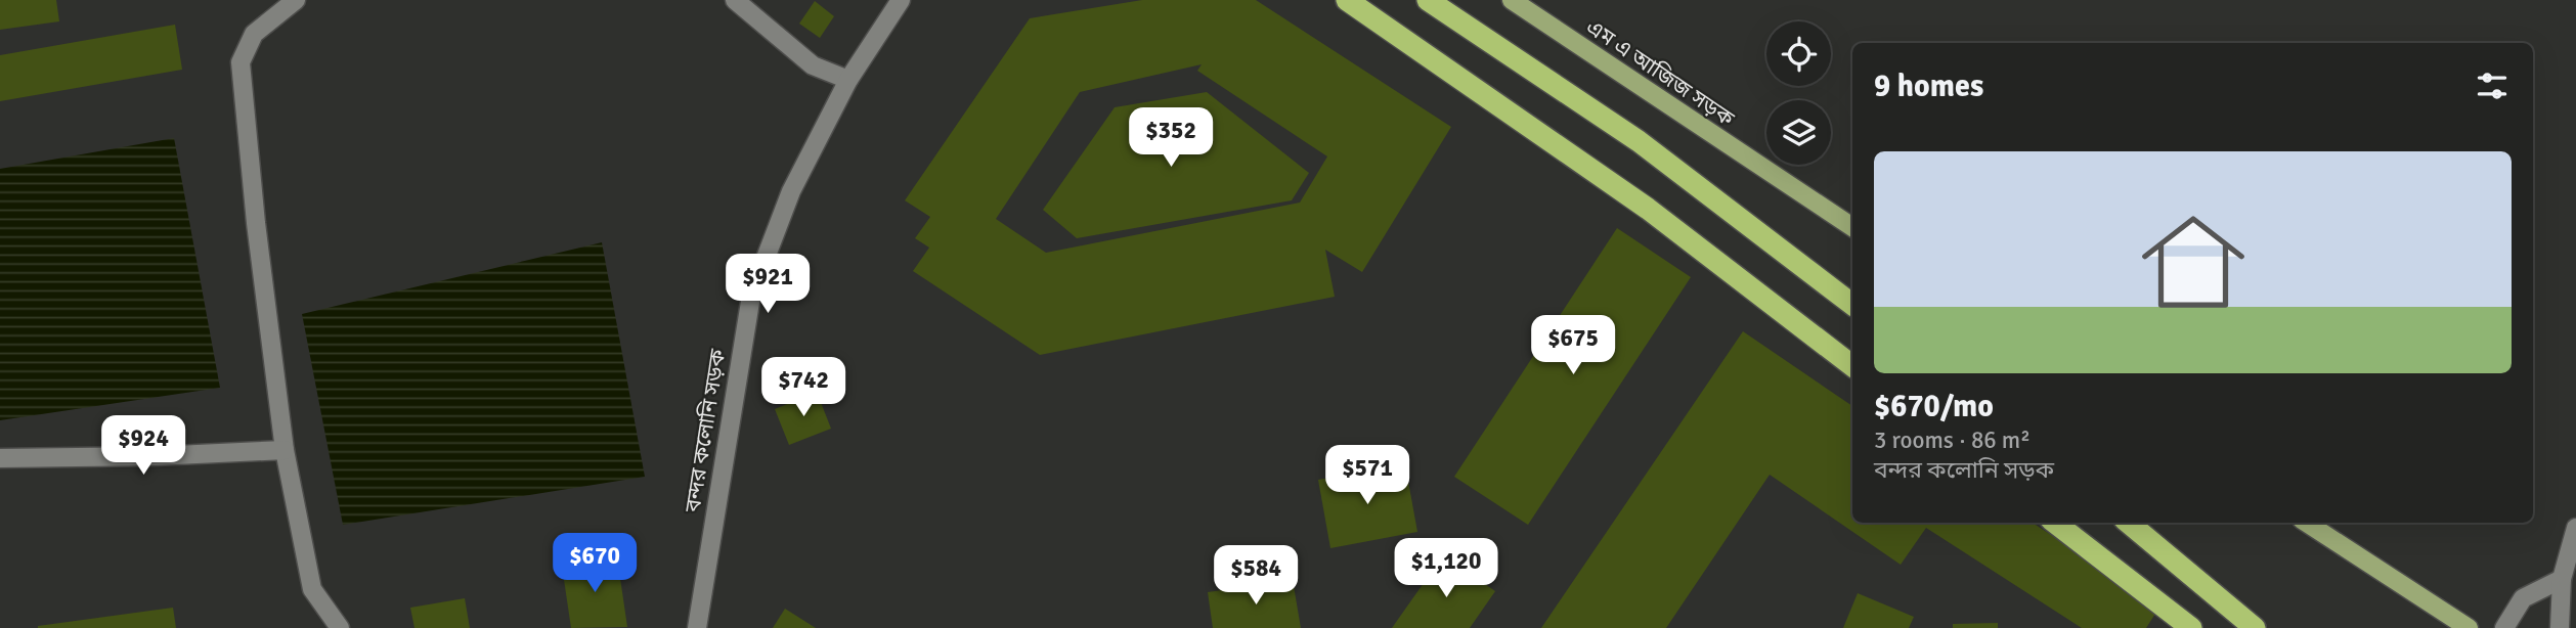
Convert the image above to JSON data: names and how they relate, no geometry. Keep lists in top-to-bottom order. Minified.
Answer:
{"streets":{"main road":["এম এ আজিজ সড়ক"],"street":["বন্দর কলোনি সড়ক"]},"page":{"heading":"9 homes","price":["$352","$921","$675","$742","$924","$571","$670","$1,120","$584"],"list":[{"name":"$670/mo","note":"3 rooms · 86 m² · বন্দর কলোনি সড়ক"}]}}
